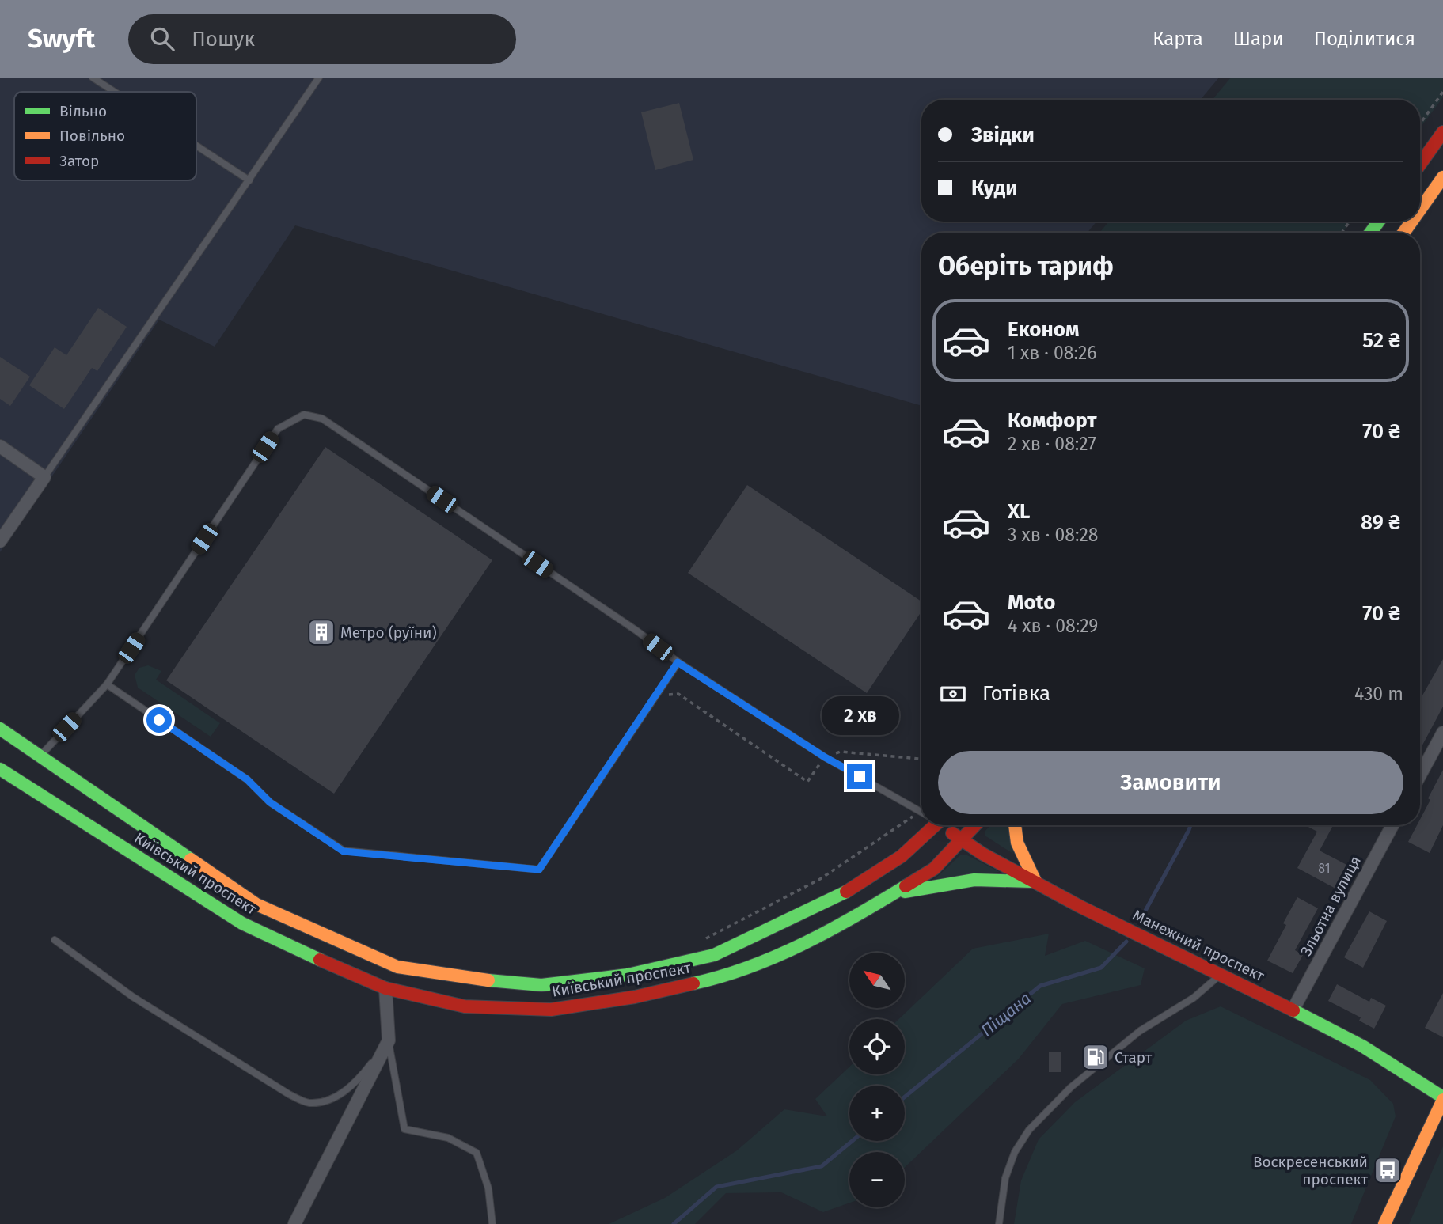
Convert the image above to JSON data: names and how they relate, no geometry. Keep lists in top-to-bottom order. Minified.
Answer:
{"streets":{"main road":["Київський проспект","Манежний проспект"],"street":["Зльотна вулиця"]},"crossings":[["Київський проспект","Манежний проспект"],["Зльотна вулиця","Манежний проспект"]],"water":["Піщана"],"places":{"building":["Метро (руїни)"],"fuel station":["Старт"],"bus stop":["Воскресенський проспект"]},"house_numbers":["81"],"legend":["Вільно","Повільно","Затор"],"north":"top left","page":{"header":"Swyft","search":"Пошук","nav":["Карта","Шари","Поділитися"],"banner":["Звідки","Куди"],"heading":"Оберіть тариф","list":[{"name":"Економ","note":"1 хв · 08:26","value":"52 ₴"},{"name":"Комфорт","note":"2 хв · 08:27","value":"70 ₴"},{"name":"XL","note":"3 хв · 08:28","value":"89 ₴"},{"name":"Moto","note":"4 хв · 08:29","value":"70 ₴"}],"pay":["Готівка","430 m"],"bubble":"2 хв","buttons":"Замовити","map_buttons":["+","−"]}}
